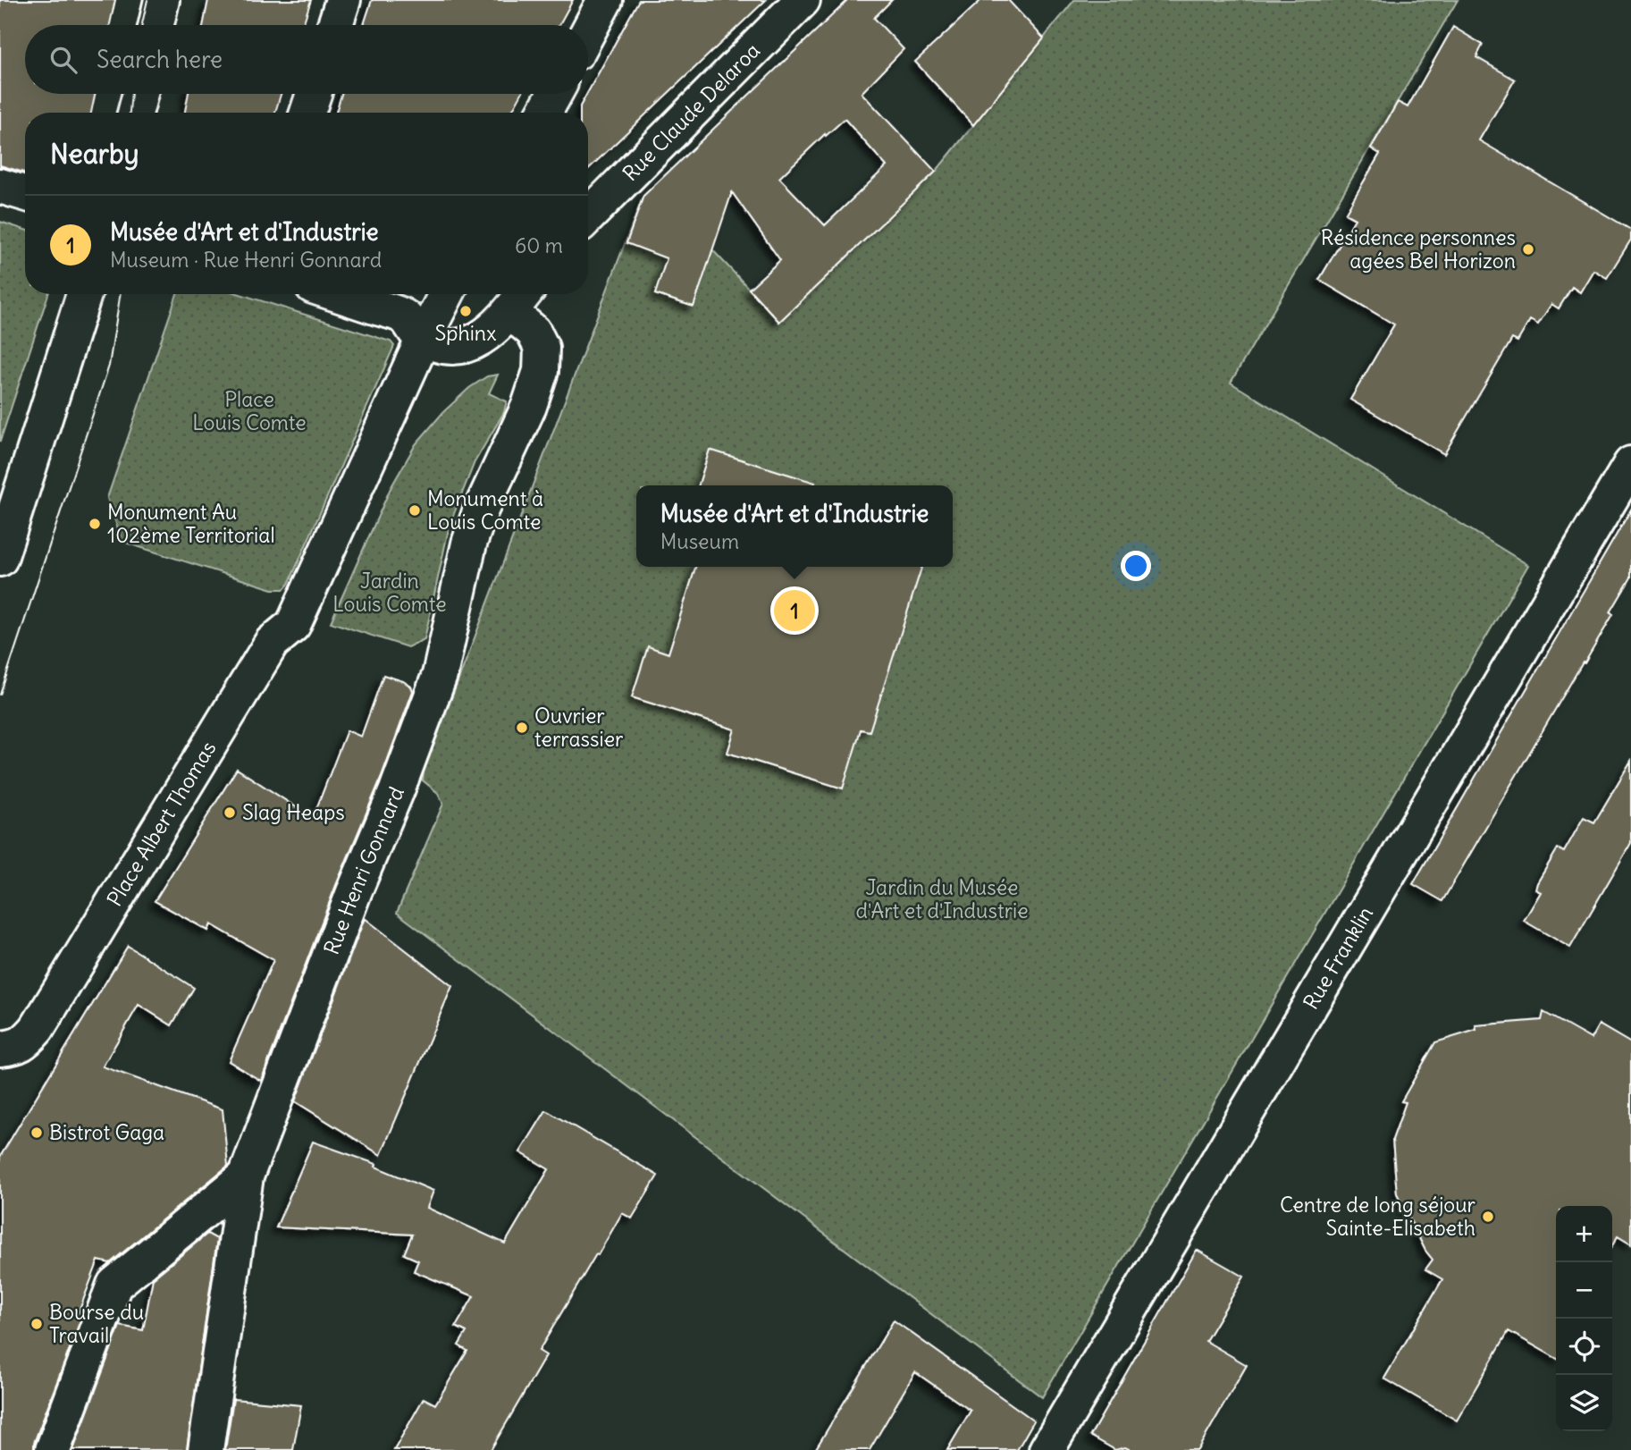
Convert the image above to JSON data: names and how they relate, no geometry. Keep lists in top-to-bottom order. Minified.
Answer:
{"streets":{"street":["Rue Claude Delaroa","Place Albert Thomas","Rue Henri Gonnard","Rue Franklin"]},"parks":["Place Louis Comte","Jardin Louis Comte","Jardin du Musée d'Art et d'Industrie"],"places":["Résidence personnes agées Bel Horizon","Sphinx","Monument à Louis Comte","Monument Au 102ème Territorial","Ouvrier terrassier","Slag Heaps","Bistrot Gaga","Centre de long séjour Sainte-Elisabeth","Bourse du Travail"],"page":{"search":"Search here","heading":"Nearby","list":[{"mark":"1","name":"Musée d'Art et d'Industrie","note":"Museum · Rue Henri Gonnard","value":"60 m"}],"popup":["Musée d'Art et d'Industrie","Museum"],"pins":"1","map_buttons":["+","−"]}}
